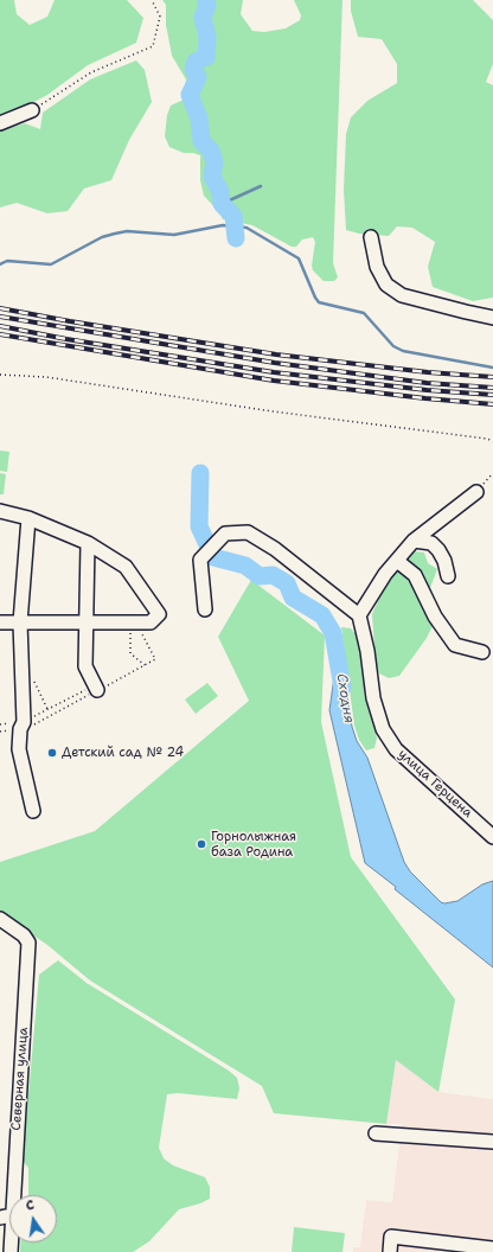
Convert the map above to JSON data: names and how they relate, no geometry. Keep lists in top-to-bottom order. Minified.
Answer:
{"streets":{"street":["улица Герцена","Северная улица"]},"water":["Сходня"],"places":["Детский сад № 24","Горнолыжная база Родина"],"north":"top"}
